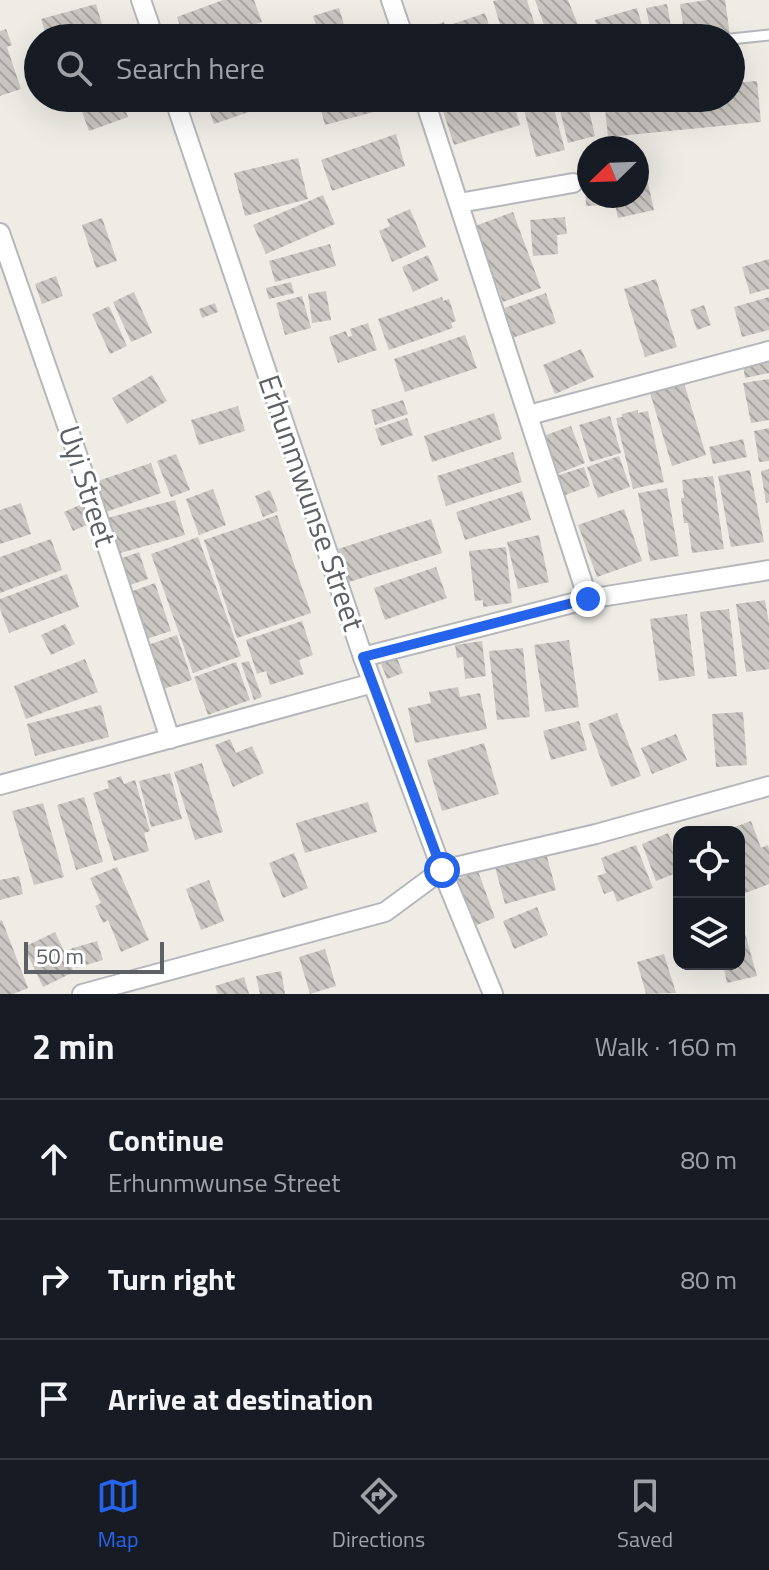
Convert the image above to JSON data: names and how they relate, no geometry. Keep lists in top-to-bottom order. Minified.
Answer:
{"streets":{"street":["Uyi Street","Erhunmwunse Street"]},"scale_bar":"50 m","north":"bottom left","page":{"search":"Search here","scale":"50 m","heading":["2 min","Walk · 160 m"],"list":[["Continue","Erhunmwunse Street","80 m"],["Turn right","80 m"],"Arrive at destination"],"nav":["Map","Directions","Saved"]}}
